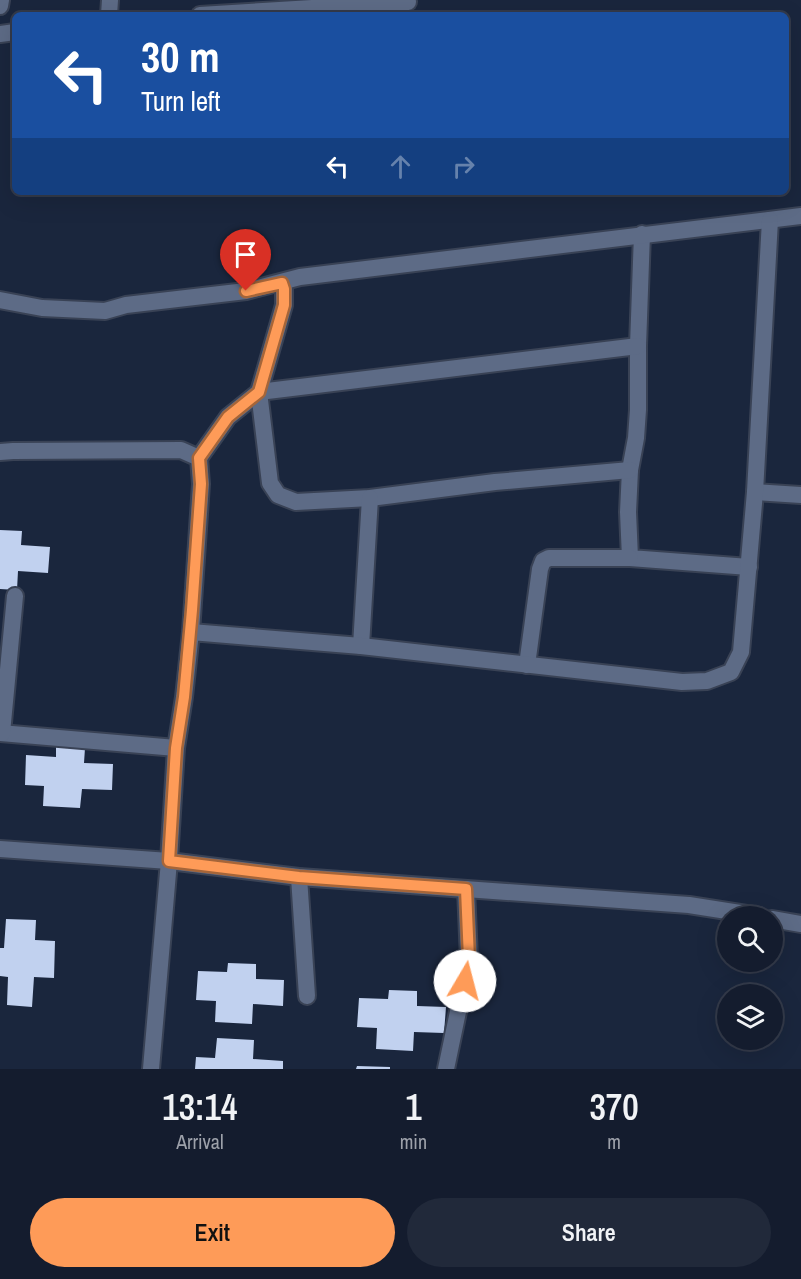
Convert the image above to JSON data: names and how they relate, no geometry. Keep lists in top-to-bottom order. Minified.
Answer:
{"page":{"turn":["30 m","Turn left"],"eta":["13:14","Arrival","1","min","370","m"],"buttons":["Exit","Share"]}}
